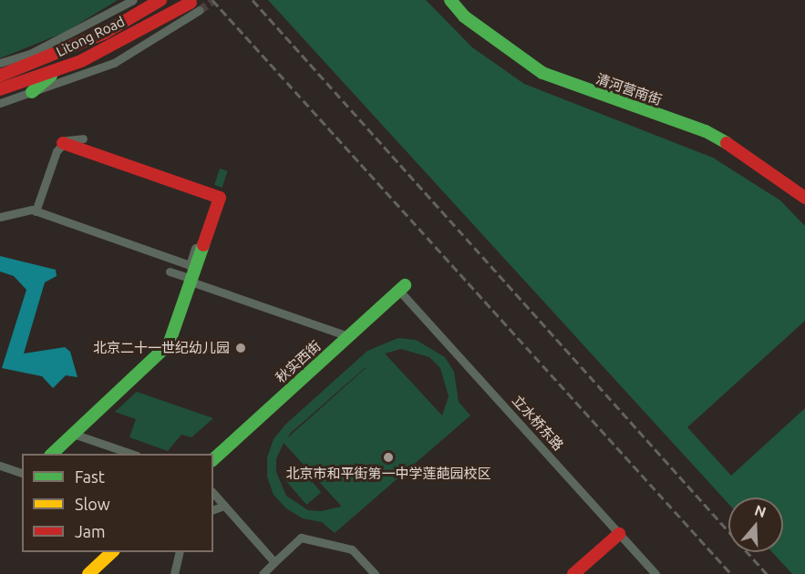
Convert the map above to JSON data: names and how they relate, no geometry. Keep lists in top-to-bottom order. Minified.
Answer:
{"streets":{"street":["Litong Road","清河营南街","秋实西街","立水桥东路"]},"crossings":[["秋实西街","立水桥东路"]],"places":["北京二十一世纪幼儿园","北京市和平街第一中学莲葩园校区"],"legend":["Fast","Slow","Jam"],"north":"top"}
